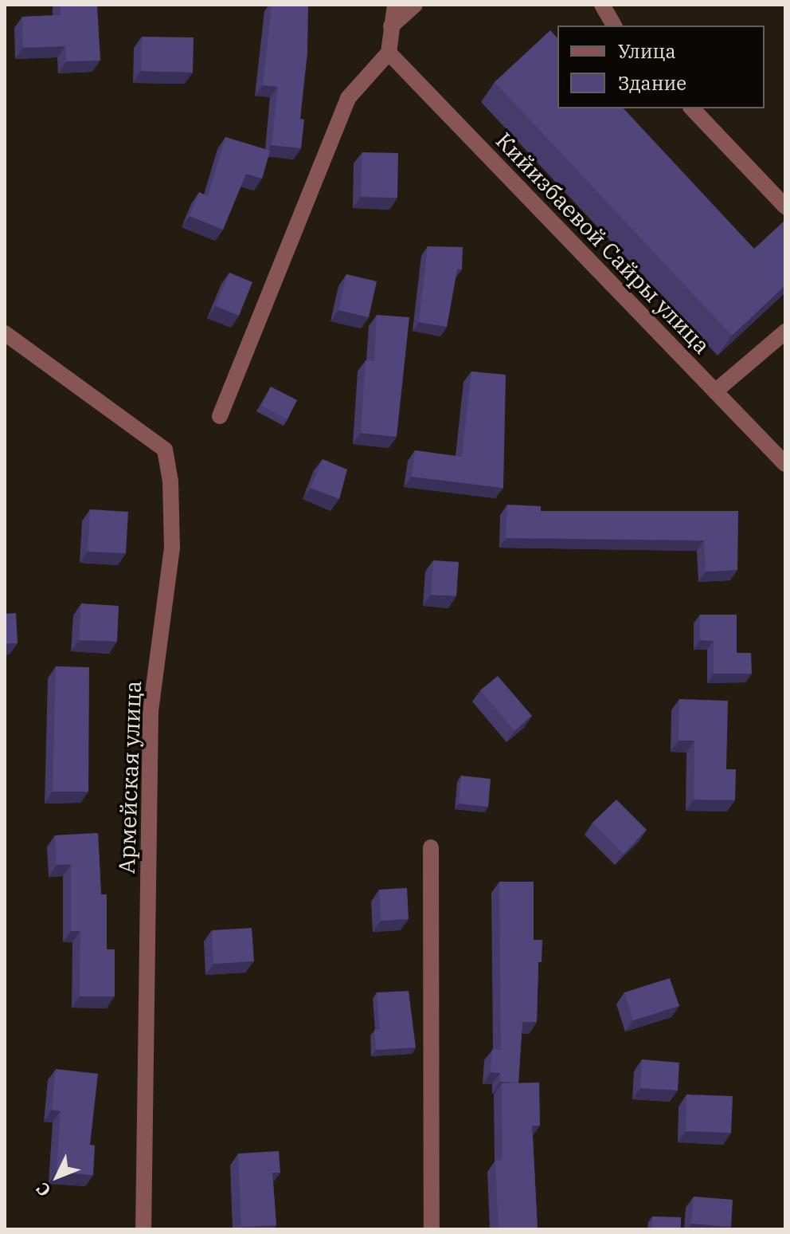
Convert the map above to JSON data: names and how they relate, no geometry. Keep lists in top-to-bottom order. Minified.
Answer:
{"streets":{"street":["Кийизбаевой Сайры улица","Армейская улица"]},"legend":["Улица","Здание"],"north":"bottom left"}
